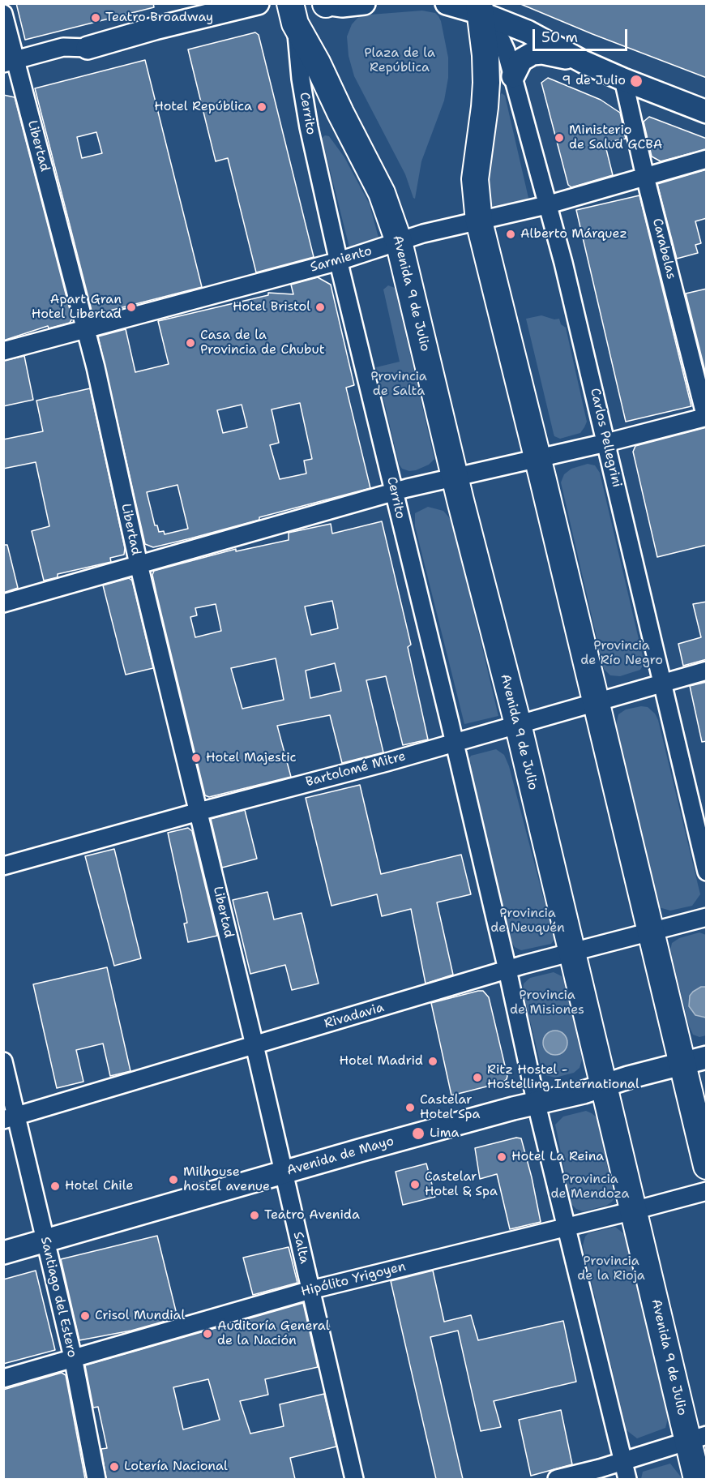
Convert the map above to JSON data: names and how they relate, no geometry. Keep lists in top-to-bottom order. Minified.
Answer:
{"streets":{"highway":["Avenida 9 de Julio"],"main road":["Avenida de Mayo"],"street":["Cerrito","Libertad","Carabelas","Sarmiento","Carlos Pellegrini","Bartolomé Mitre","Rivadavia","Salta","Hipólito Yrigoyen","Santiago del Estero"]},"crossings":[["Cerrito","Sarmiento"],["Cerrito","Avenida 9 de Julio"],["Cerrito","Bartolomé Mitre"],["Cerrito","Rivadavia"],["Libertad","Sarmiento"],["Libertad","Bartolomé Mitre"],["Libertad","Rivadavia"],["Libertad","Salta"],["Carabelas","Sarmiento"],["Sarmiento","Avenida 9 de Julio"],["Sarmiento","Carlos Pellegrini"],["Avenida 9 de Julio","Bartolomé Mitre"],["Avenida 9 de Julio","Rivadavia"],["Avenida 9 de Julio","Avenida de Mayo"],["Avenida 9 de Julio","Hipólito Yrigoyen"],["Carlos Pellegrini","Bartolomé Mitre"],["Rivadavia","Salta"],["Rivadavia","Santiago del Estero"],["Avenida de Mayo","Salta"],["Avenida de Mayo","Santiago del Estero"],["Salta","Hipólito Yrigoyen"],["Hipólito Yrigoyen","Santiago del Estero"]],"parks":["Plaza de la República","Provincia de Salta","Provincia de Río Negro","Provincia de Neuquén","Provincia de Misiones","Provincia de Mendoza","Provincia de la Rioja"],"places":["Teatro Broadway","9 de Julio","Hotel República","Ministerio de Salud GCBA","Alberto Márquez","Apart Gran Hotel Libertad","Hotel Bristol","Casa de la Provincia de Chubut","Hotel Majestic","Hotel Madrid","Ritz Hostel - Hostelling International","Castelar Hotel Spa","Lima","Hotel La Reina","Milhouse hostel avenue","Castelar Hotel & Spa","Hotel Chile","Teatro Avenida","Crisol Mundial","Auditoría General de la Nación","Lotería Nacional"],"scale_bar":"50 m"}
